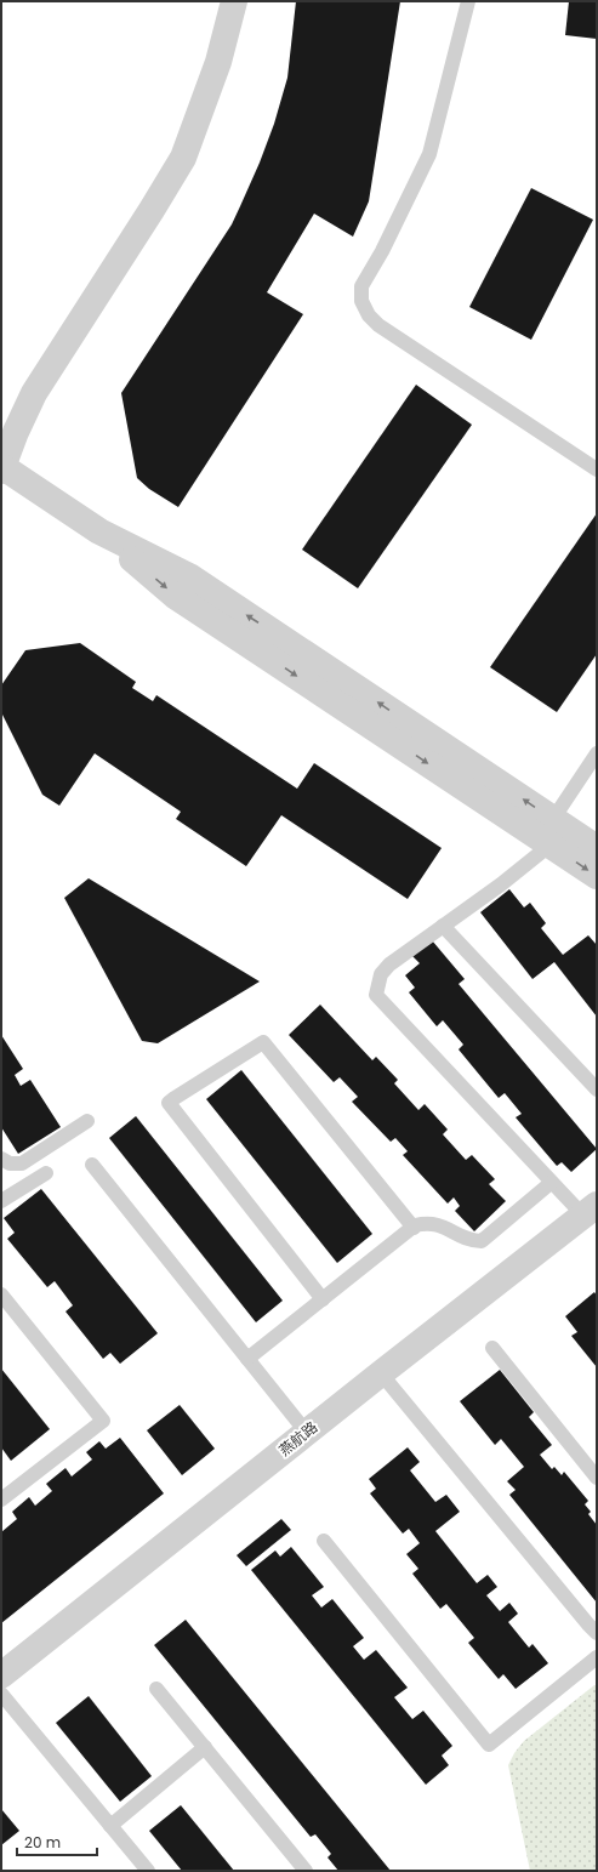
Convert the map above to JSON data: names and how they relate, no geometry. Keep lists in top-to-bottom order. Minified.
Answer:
{"streets":{"street":["燕航路"]},"scale_bar":"20 m"}
